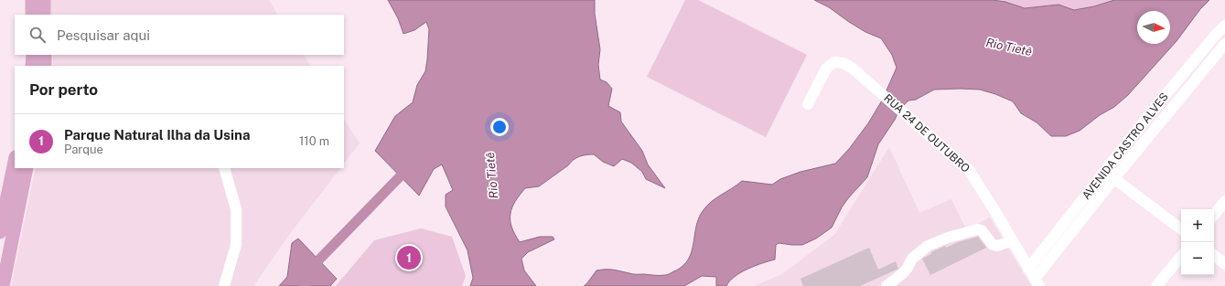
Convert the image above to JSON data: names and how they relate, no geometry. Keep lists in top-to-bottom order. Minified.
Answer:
{"streets":{"street":["RUA 24 DE OUTUBRO","AVENIDA CASTRO ALVES"]},"crossings":[["RUA 24 DE OUTUBRO","AVENIDA CASTRO ALVES"]],"water":["Rio Tietê"],"north":"right","page":{"search":"Pesquisar aqui","heading":"Por perto","list":[{"mark":"1","name":"Parque Natural Ilha da Usina","note":"Parque","value":"110 m"}],"map_buttons":["+","−"],"pins":"1"}}
